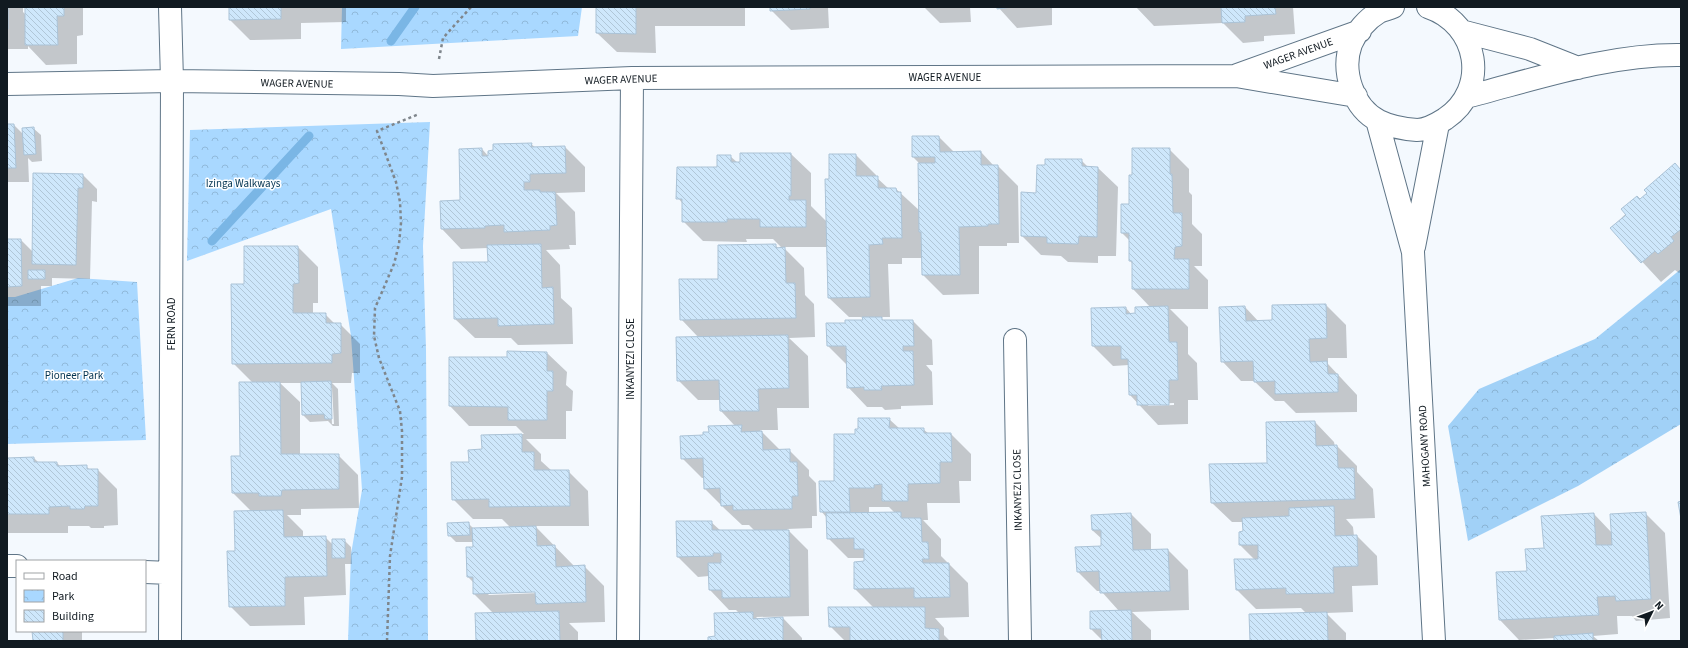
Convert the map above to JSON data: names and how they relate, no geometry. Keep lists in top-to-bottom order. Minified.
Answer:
{"streets":{"street":["WAGER AVENUE","FERN ROAD","INKANYEZI CLOSE","MAHOGANY ROAD"]},"crossings":[["WAGER AVENUE","FERN ROAD"],["WAGER AVENUE","INKANYEZI CLOSE"]],"parks":["Izinga Walkways","Pioneer Park"],"legend":["Road","Park","Building"],"north":"top right"}
